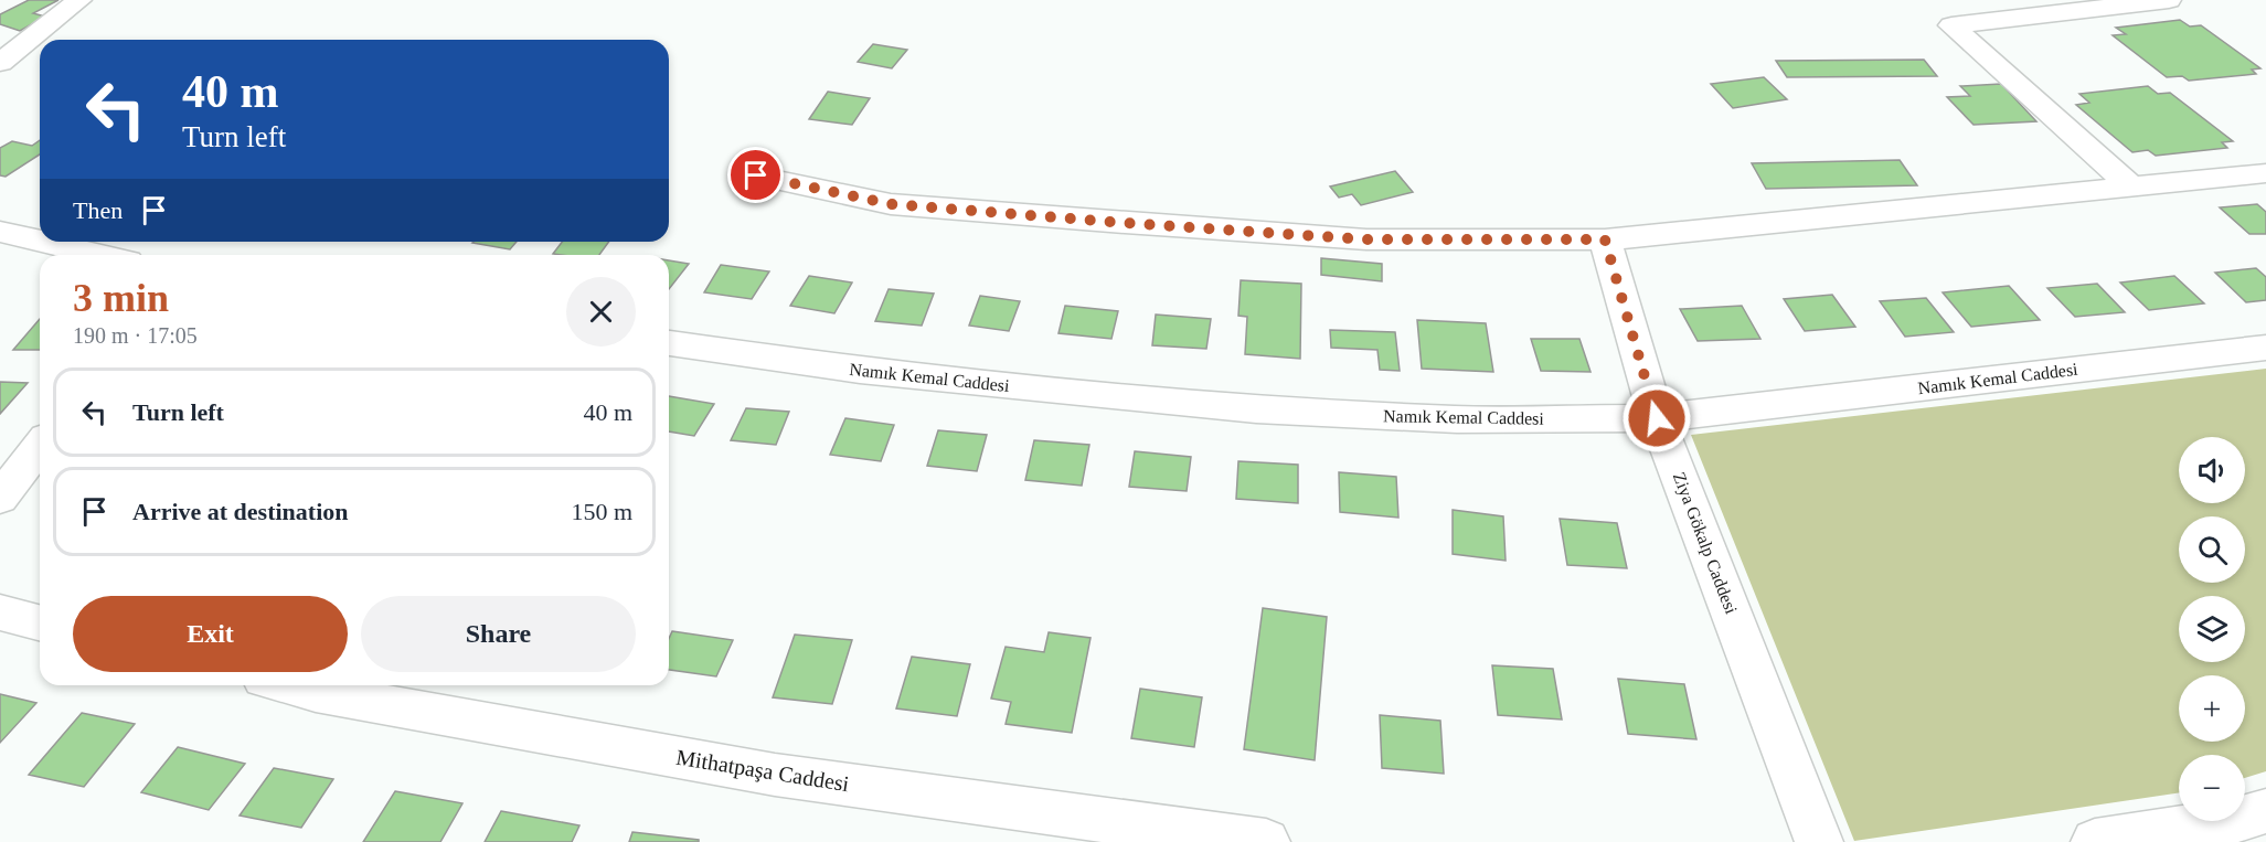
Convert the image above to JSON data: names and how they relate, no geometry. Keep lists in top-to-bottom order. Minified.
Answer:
{"streets":{"street":["Namık Kemal Caddesi","Ziya Gökalp Caddesi","Mithatpaşa Caddesi"]},"crossings":[["Namık Kemal Caddesi","Ziya Gökalp Caddesi"]],"page":{"turn":["40 m","Turn left"],"then":"Then","heading":["3 min","190 m · 17:05"],"list":[{"name":"Turn left","value":"40 m"},{"name":"Arrive at destination","value":"150 m"}],"map_buttons":["+","−"],"buttons":["Exit","Share"]}}
